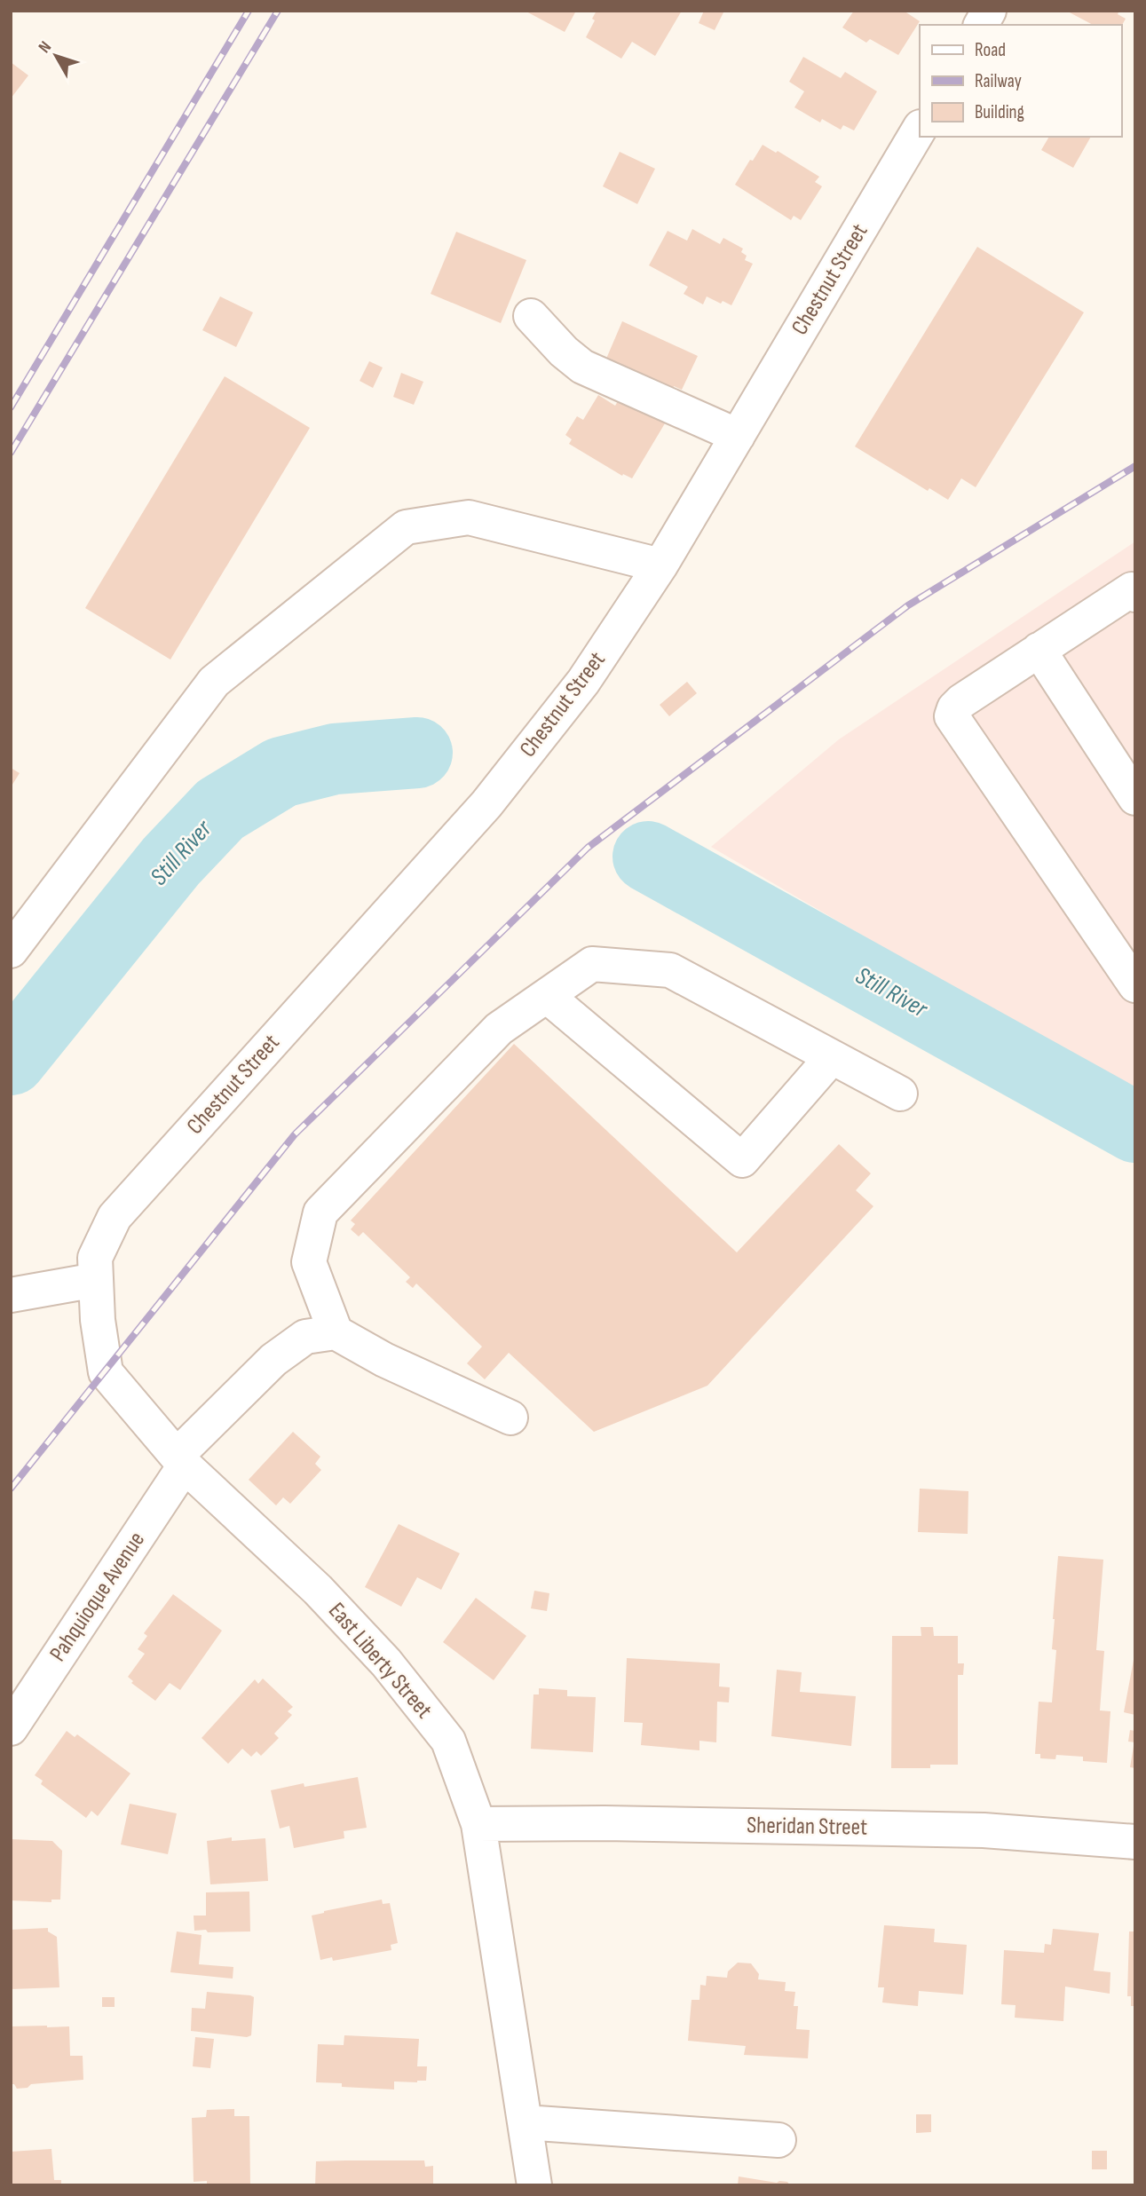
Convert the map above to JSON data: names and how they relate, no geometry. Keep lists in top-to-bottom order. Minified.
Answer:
{"streets":{"street":["Chestnut Street","Pahquioque Avenue","East Liberty Street","Sheridan Street"]},"crossings":[["Chestnut Street","East Liberty Street"],["Pahquioque Avenue","East Liberty Street"],["East Liberty Street","Sheridan Street"]],"water":["Still River"],"legend":["Road","Railway","Building"],"north":"top left"}
